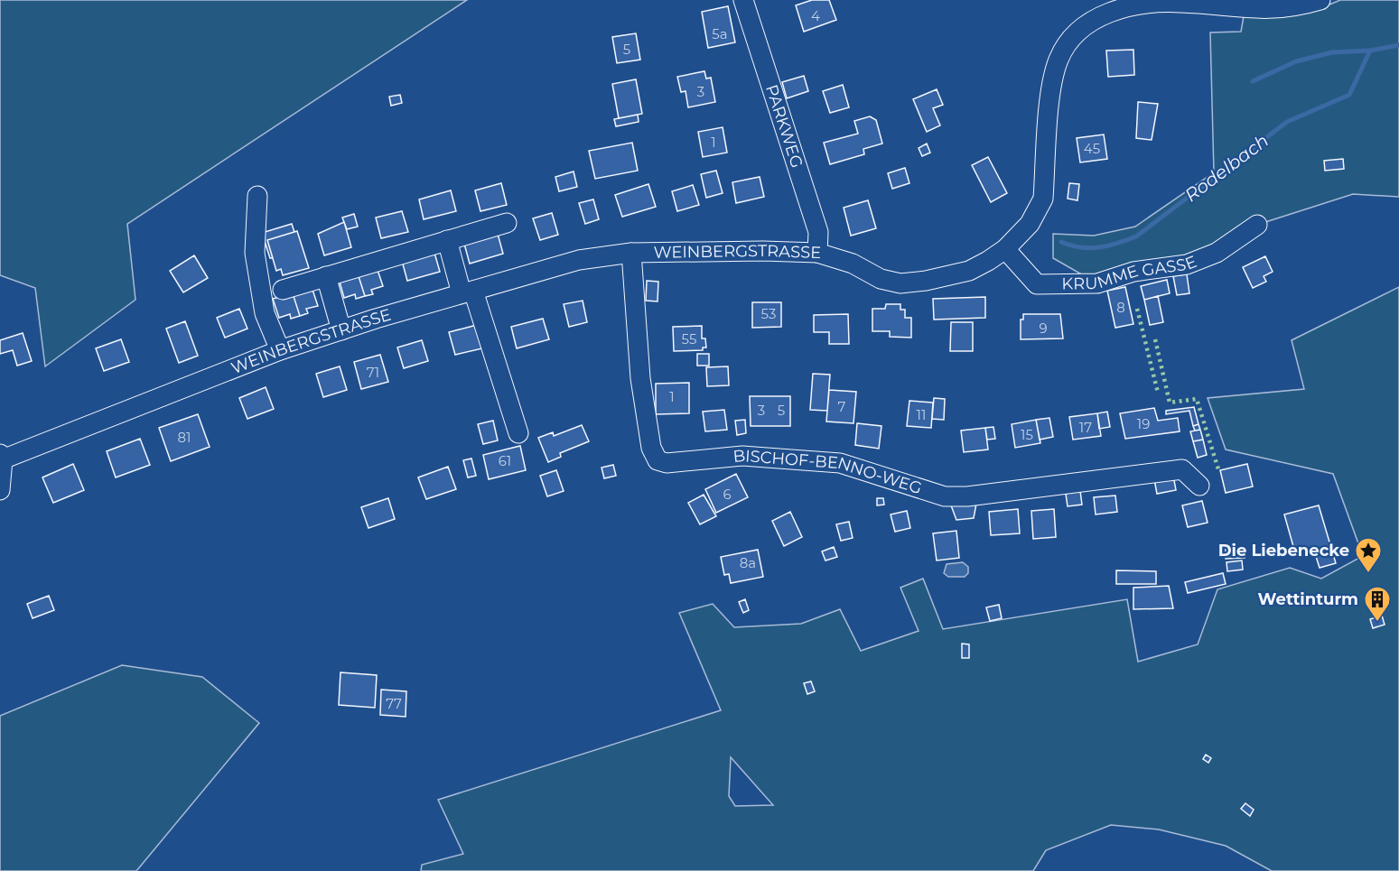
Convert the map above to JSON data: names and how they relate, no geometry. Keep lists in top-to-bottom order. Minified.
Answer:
{"streets":{"street":["PARKWEG","WEINBERGSTRASSE","KRUMME GASSE","BISCHOF-BENNO-WEG"]},"crossings":[["PARKWEG","WEINBERGSTRASSE"],["WEINBERGSTRASSE","KRUMME GASSE"],["WEINBERGSTRASSE","BISCHOF-BENNO-WEG"]],"water":["Rodelbach"],"places":{"place":["Die Liebenecke"],"building":["Wettinturm"]},"house_numbers":["4","5a","5","3","1","45","8","53","9","55","71","1","7","3","5","11","19","17","15","81","61","6","8a","77"]}
